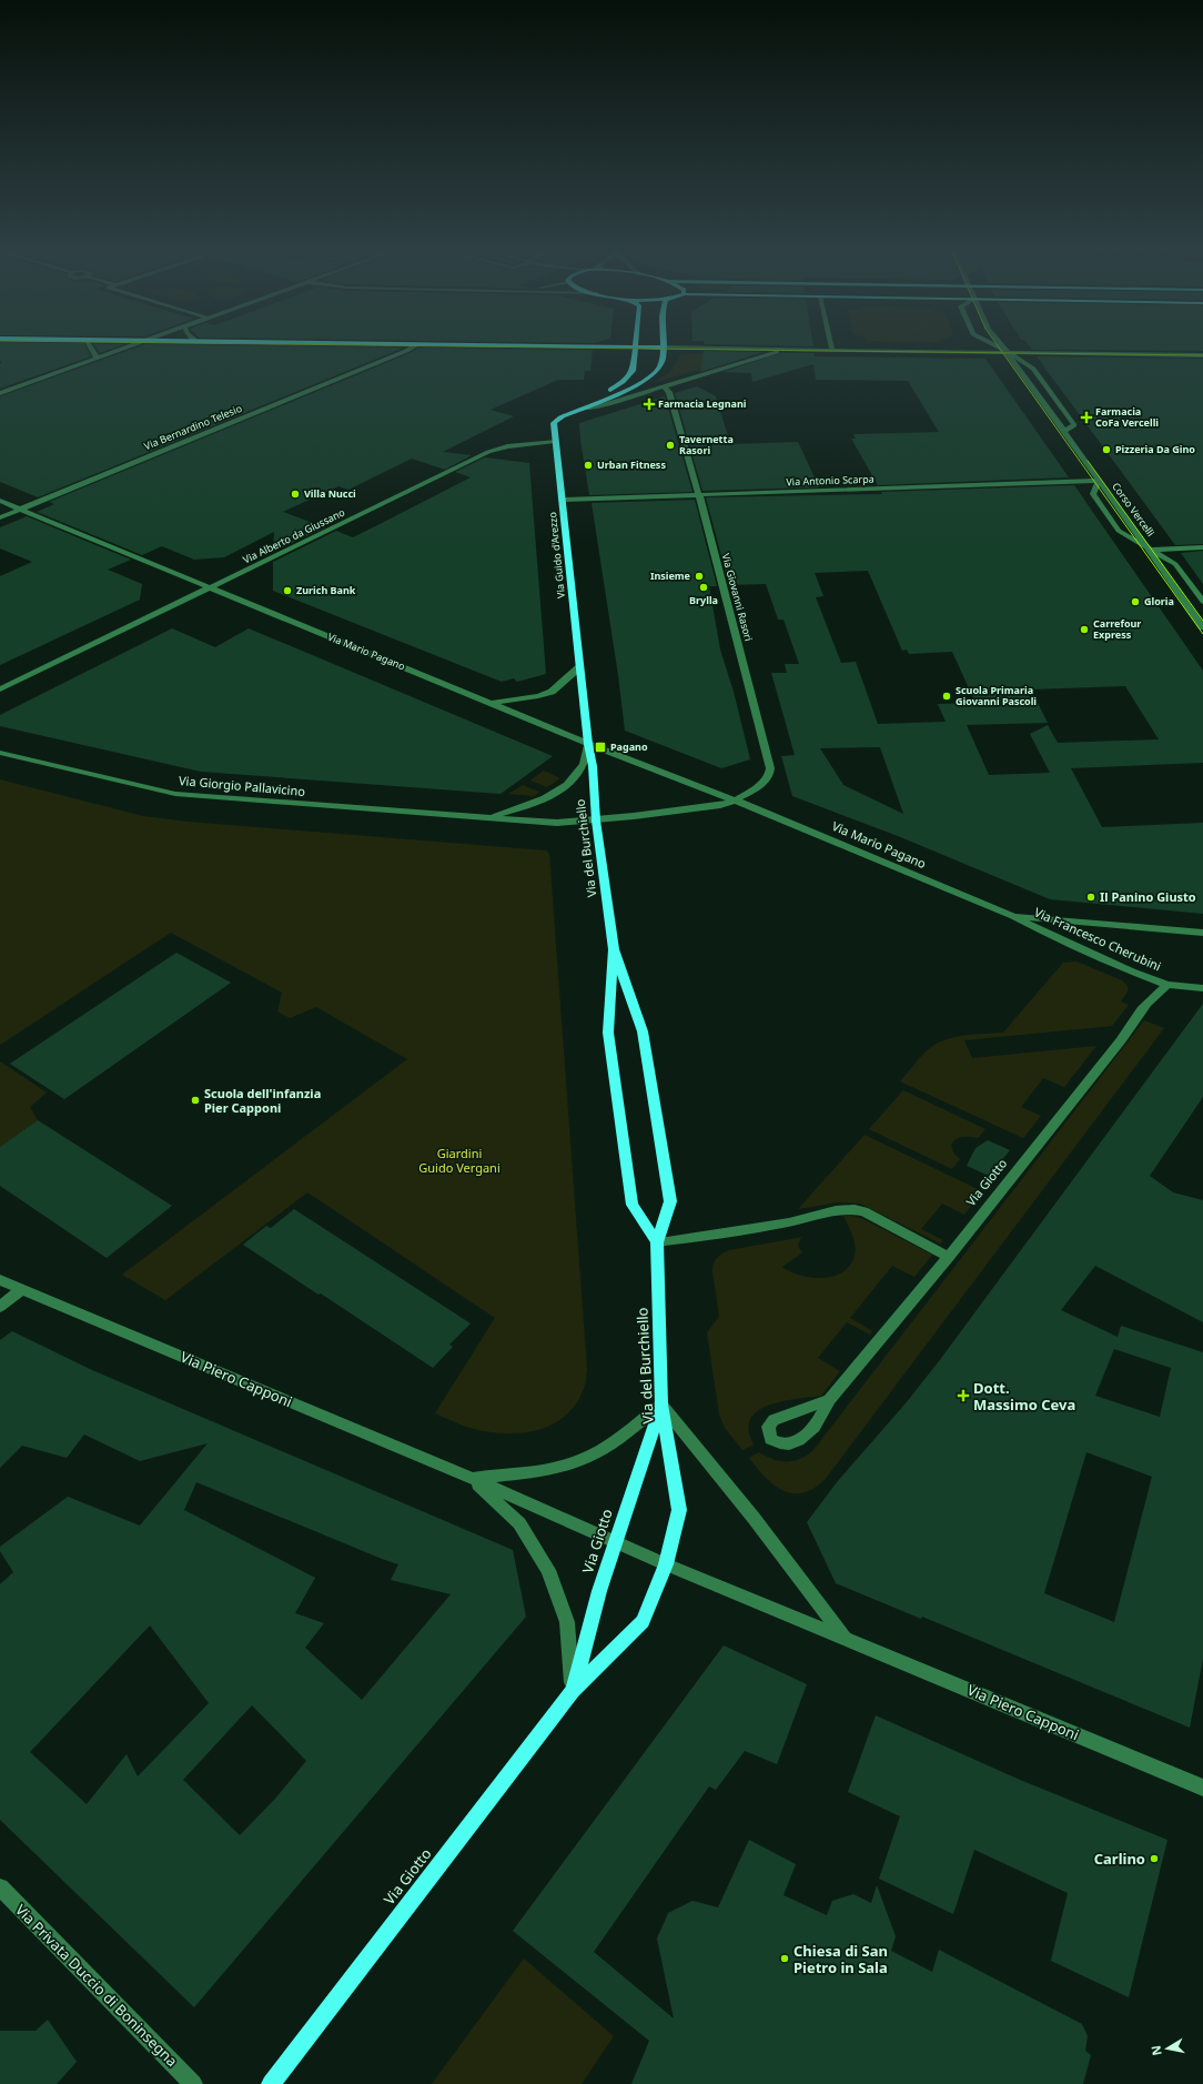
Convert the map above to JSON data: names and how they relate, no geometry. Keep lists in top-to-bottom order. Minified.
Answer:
{"streets":{"main road":["Via Guido d'Arezzo","Via del Burchiello","Via Giotto"],"street":["Via Bernardino Telesio","Via Antonio Scarpa","Corso Vercelli","Via Alberto da Giussano","Via Giovanni Rasori","Via Mario Pagano","Via Giorgio Pallavicino","Via Francesco Cherubini","Via Piero Capponi","Via Privata Duccio di Boninsegna"]},"crossings":[["Via Bernardino Telesio","Via Mario Pagano"],["Via Antonio Scarpa","Corso Vercelli"],["Via Antonio Scarpa","Via Guido d'Arezzo"],["Via Antonio Scarpa","Via Giovanni Rasori"],["Via Alberto da Giussano","Via Guido d'Arezzo"],["Via Alberto da Giussano","Via Mario Pagano"],["Via Guido d'Arezzo","Via Mario Pagano"],["Via Guido d'Arezzo","Via Giorgio Pallavicino"],["Via Guido d'Arezzo","Via del Burchiello"],["Via Giovanni Rasori","Via Mario Pagano"],["Via Mario Pagano","Via Giorgio Pallavicino"],["Via Mario Pagano","Via del Burchiello"],["Via Mario Pagano","Via Francesco Cherubini"],["Via Giorgio Pallavicino","Via del Burchiello"],["Via del Burchiello","Via Giotto"],["Via del Burchiello","Via Piero Capponi"],["Via Francesco Cherubini","Via Giotto"],["Via Giotto","Via Piero Capponi"]],"parks":["Giardini Guido Vergani"],"places":{"health":["Farmacia Legnani","Farmacia CoFa Vercelli","Dott. Massimo Ceva"],"other":["Tavernetta Rasori","Pizzeria Da Gino","Urban Fitness","Villa Nucci","Insieme","Brylla","Zurich Bank","Gloria","Carrefour Express","Scuola Primaria Giovanni Pascoli","Il Panino Giusto","Scuola dell'infanzia Pier Capponi","Carlino","Chiesa di San Pietro in Sala"],"transit":["Pagano"]},"north":"left"}
